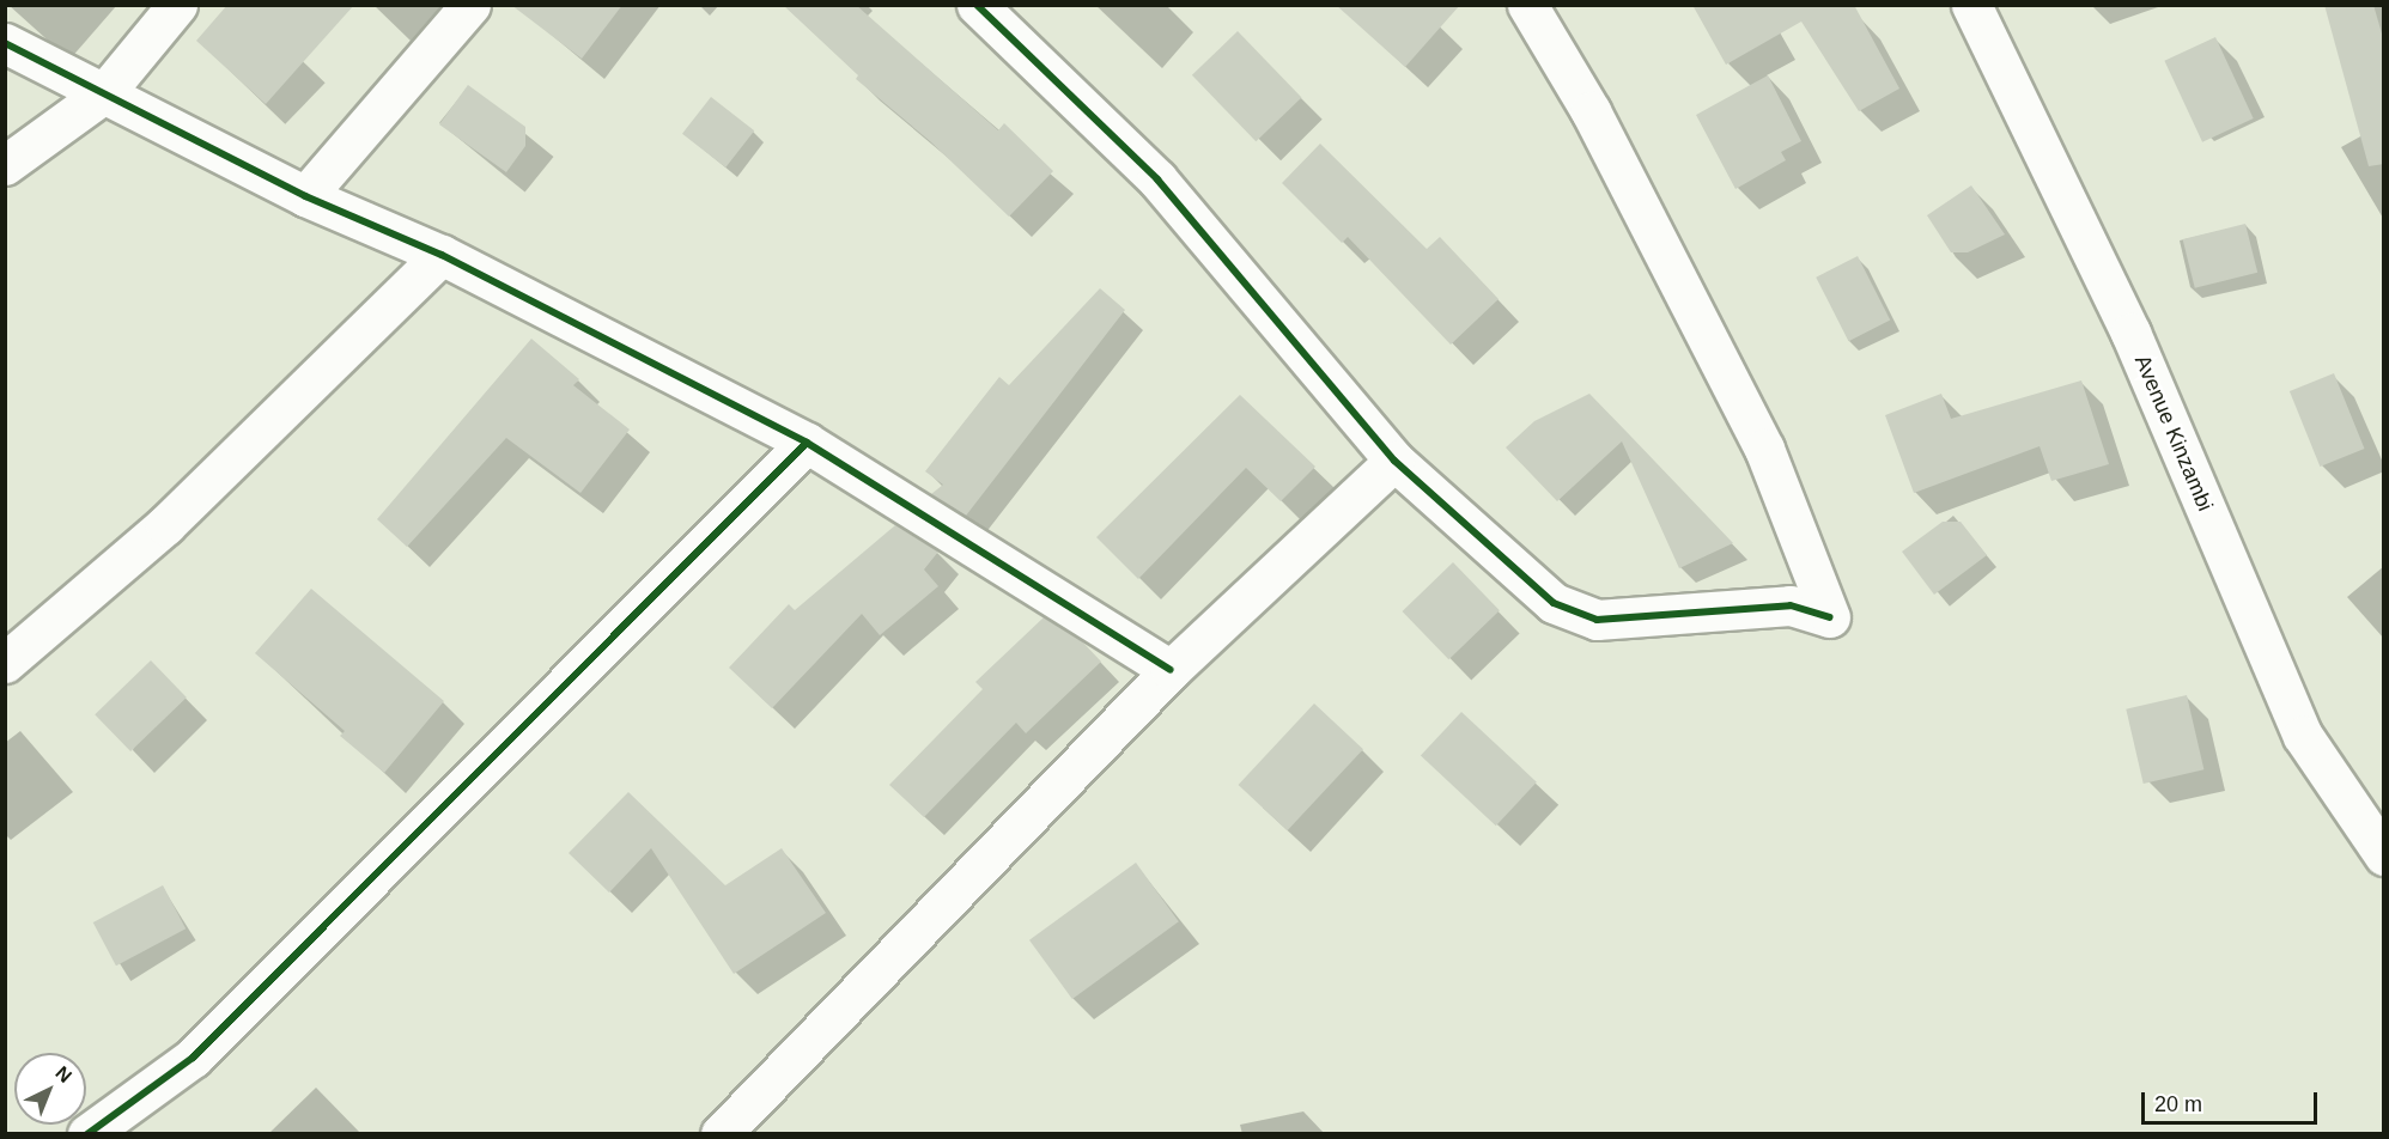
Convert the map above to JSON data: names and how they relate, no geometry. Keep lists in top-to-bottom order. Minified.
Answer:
{"streets":{"street":["Avenue Kinzambi"]},"scale_bar":"20 m","north":"top right"}
